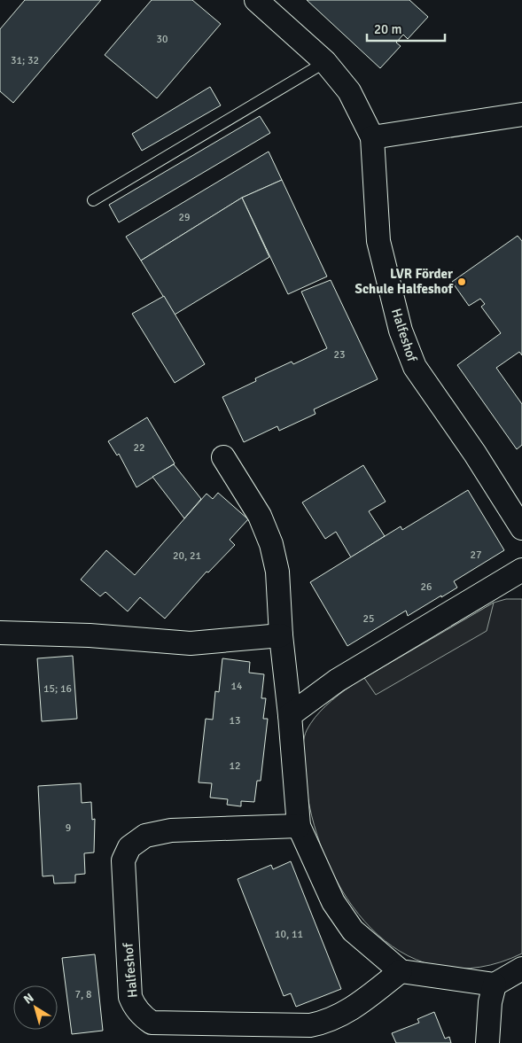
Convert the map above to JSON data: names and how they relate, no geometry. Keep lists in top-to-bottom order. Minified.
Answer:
{"streets":{"street":["Halfeshof"]},"places":["LVR Förder Schule Halfeshof"],"house_numbers":["30","31; 32","29","23","22","27","20, 21","26","25","14","15; 16","13","12","9","10, 11","7, 8"],"scale_bar":"20 m","north":"top left"}
